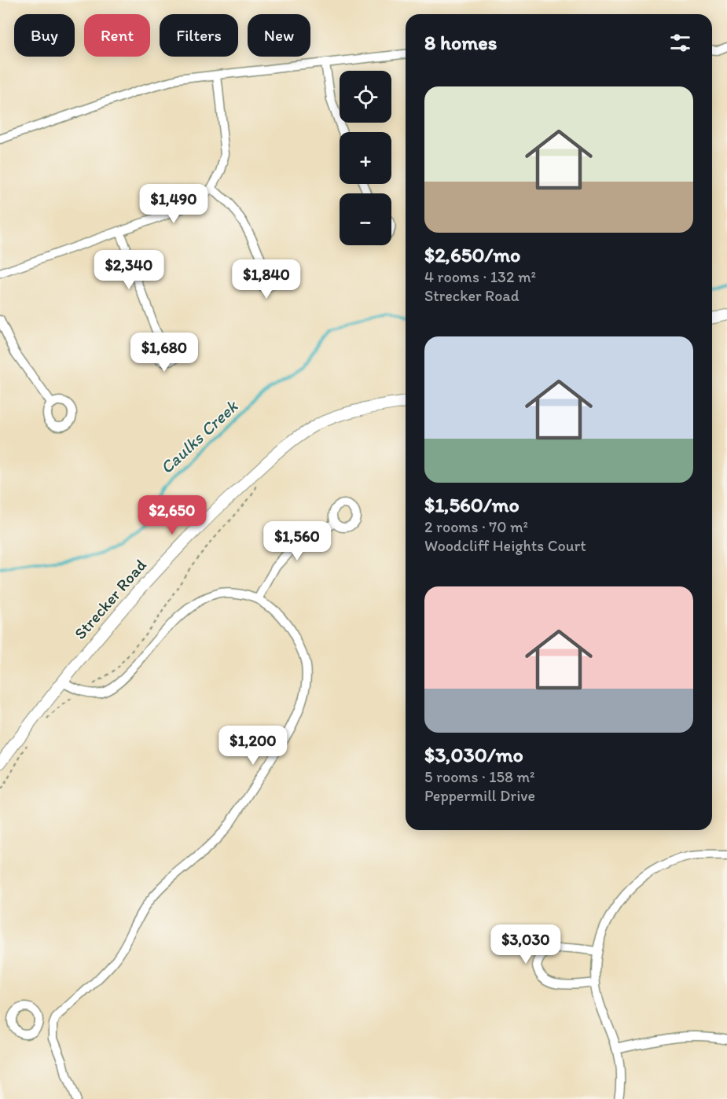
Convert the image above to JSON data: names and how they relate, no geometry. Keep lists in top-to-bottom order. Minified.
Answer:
{"streets":{"street":["Strecker Road"]},"water":["Caulks Creek"],"page":{"chip":["Buy","Rent","Filters","New"],"heading":"8 homes","map_buttons":["+","−"],"list":[{"name":"$2,650/mo","note":"4 rooms · 132 m² · Strecker Road"},{"name":"$1,560/mo","note":"2 rooms · 70 m² · Woodcliff Heights Court"},{"name":"$3,030/mo","note":"5 rooms · 158 m² · Peppermill Drive"}],"price":["$1,490","$2,340","$1,840","$1,680","$2,650","$1,560","$1,200","$3,030"]}}
